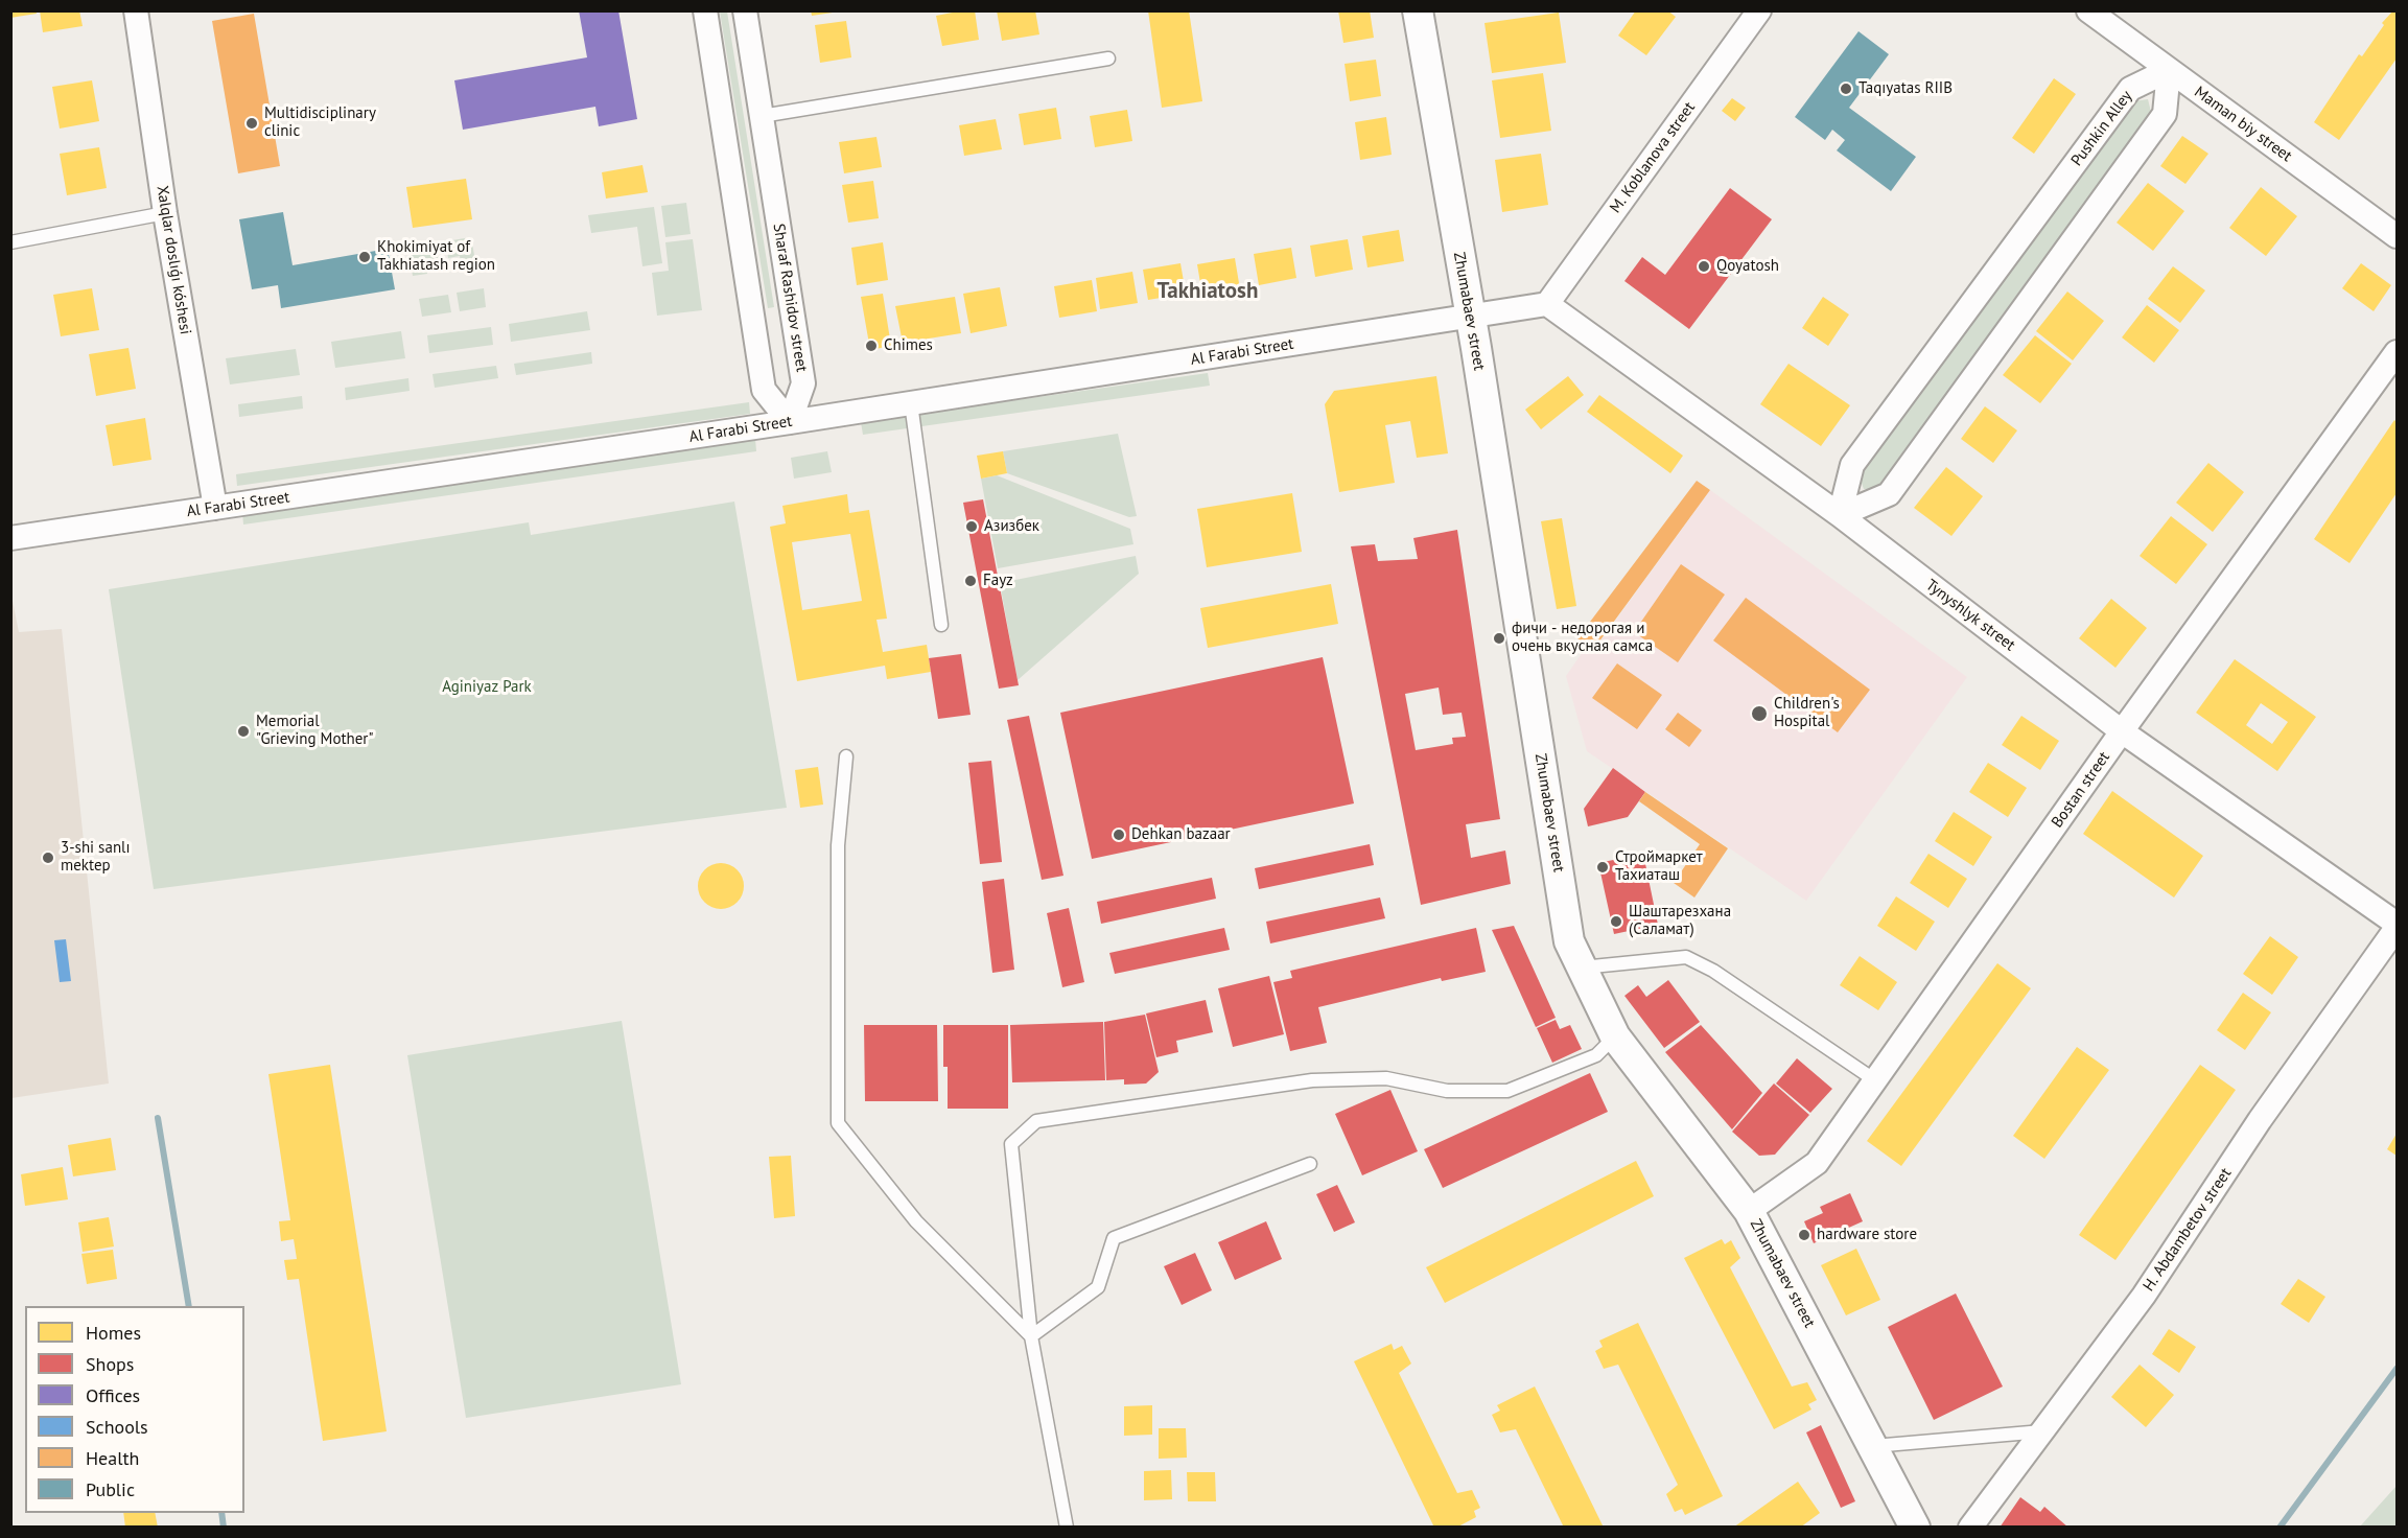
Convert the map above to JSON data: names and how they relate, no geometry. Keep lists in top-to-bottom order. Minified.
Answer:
{"streets":{"street":["Maman biy street","Pushkin Alley","M. Koblanova street","Xalqlar doslıǵı kóshesi","Sharaf Rashidov street","Zhumabaev street","Al Farabi Street","Tynyshlyk street","Bostan street","H. Abdambetov street"]},"crossings":[["Maman biy street","Pushkin Alley"],["Pushkin Alley","Tynyshlyk street"],["M. Koblanova street","Al Farabi Street"],["M. Koblanova street","Tynyshlyk street"],["Xalqlar doslıǵı kóshesi","Al Farabi Street"],["Sharaf Rashidov street","Al Farabi Street"],["Zhumabaev street","Al Farabi Street"],["Zhumabaev street","Bostan street"],["Al Farabi Street","Tynyshlyk street"],["Tynyshlyk street","Bostan street"],["Tynyshlyk street","H. Abdambetov street"]],"districts":["Takhiatosh"],"parks":["Aginiyaz Park"],"places":["Taqıyatas RIIB","Multidisciplinary clinic","Khokimiyat of Takhiatash region","Qoyatosh","Chimes","Азизбек","Fayz","фичи - недорогая и очень вкусная самса","Children's Hospital","Memorial \"Grieving Mother\"","Dehkan bazaar","3-shi sanlı mektep","Строймаркет Тахиаташ","Шаштарезхана (Саламат)","hardware store"],"legend":["Homes","Shops","Offices","Schools","Health","Public"]}
